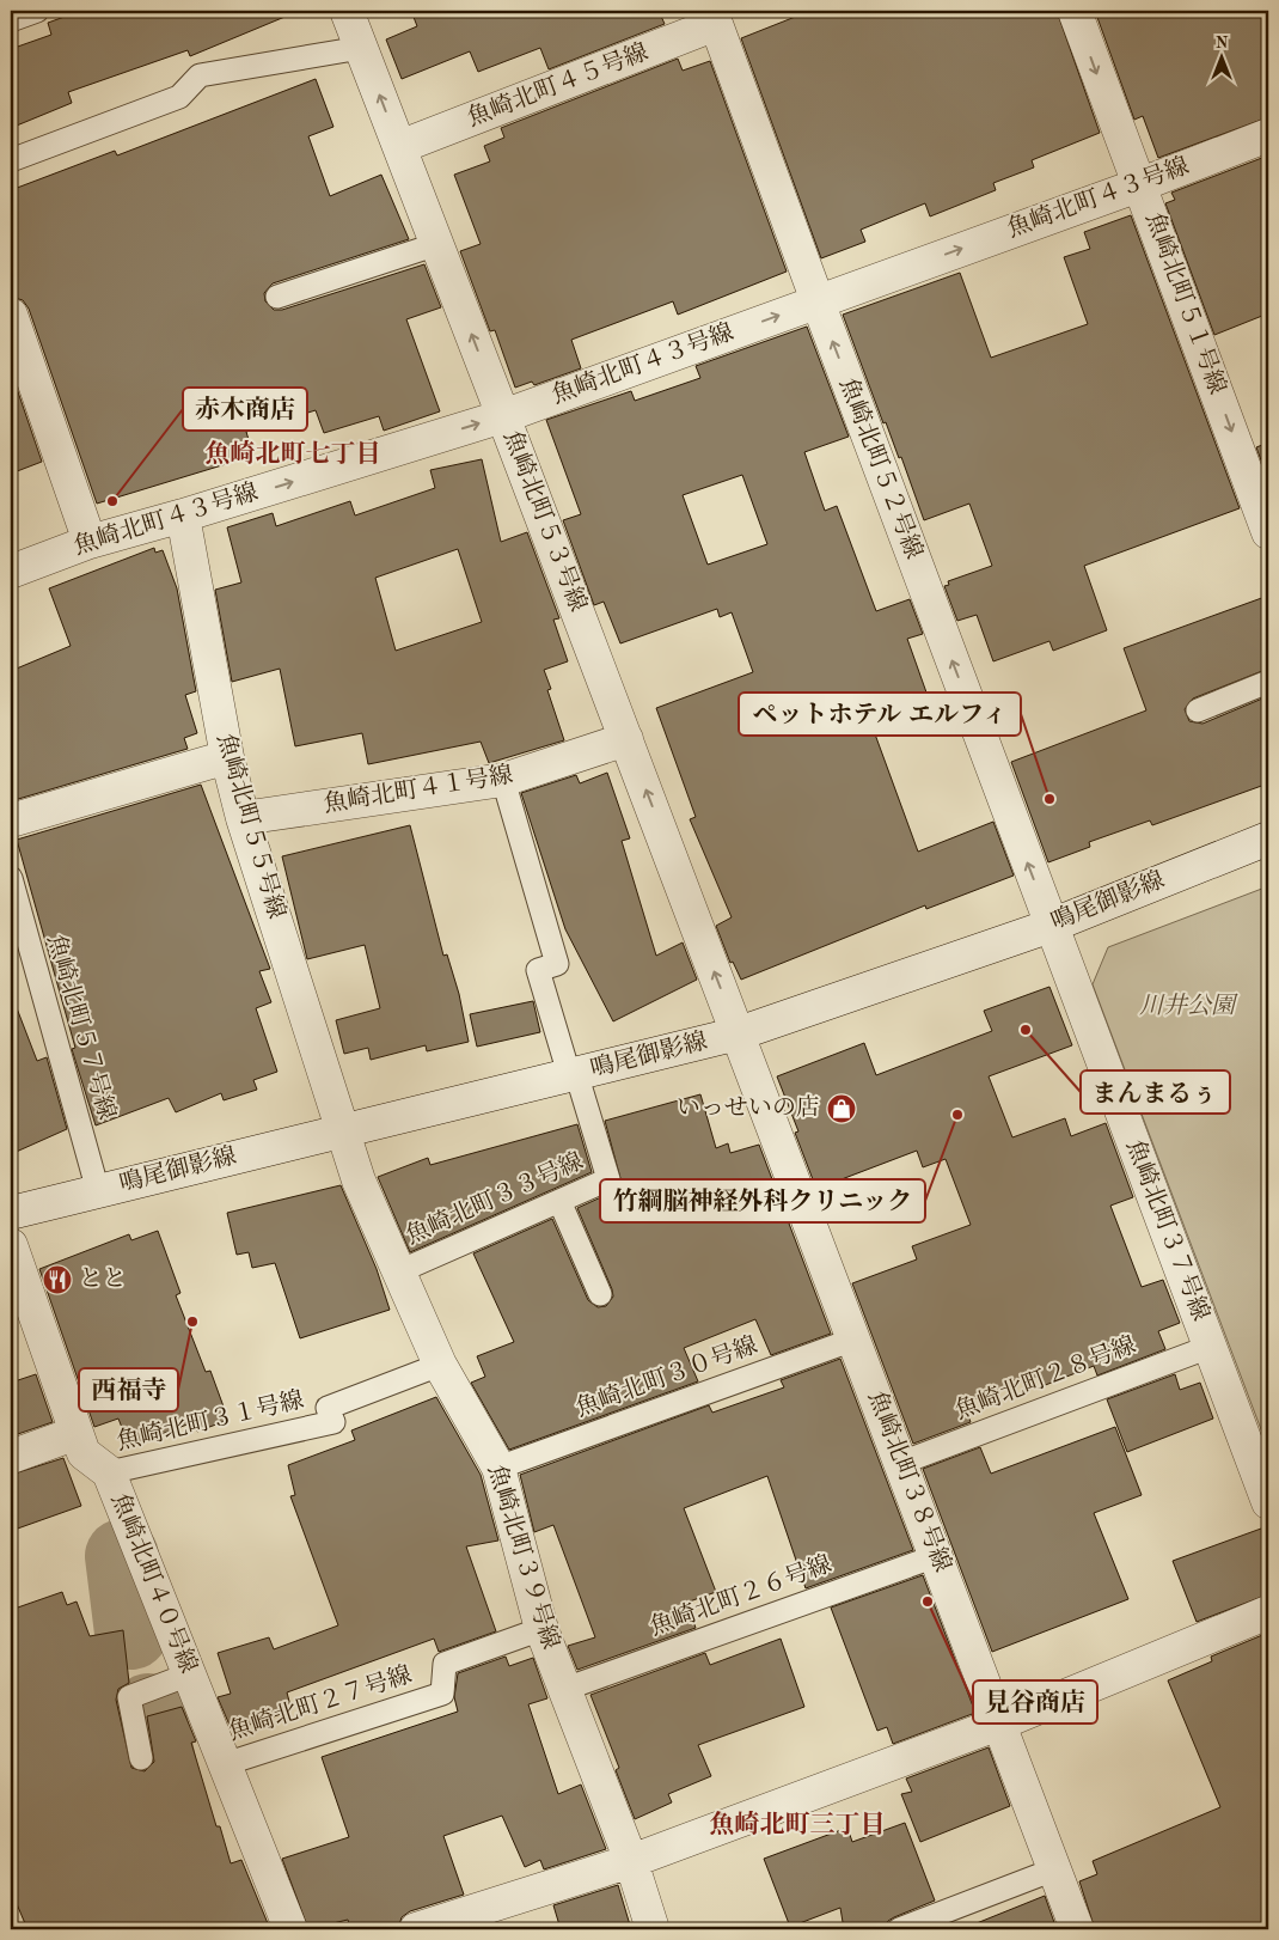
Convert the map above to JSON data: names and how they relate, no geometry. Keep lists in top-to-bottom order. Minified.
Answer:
{"streets":{"street":["魚崎北町４５号線","魚崎北町４３号線","魚崎北町５１号線","魚崎北町５２号線","魚崎北町５３号線","魚崎北町４１号線","魚崎北町５５号線","鳴尾御影線","魚崎北町３７号線","魚崎北町３８号線","魚崎北町３９号線","魚崎北町４０号線"],"lane":["魚崎北町５７号線","魚崎北町３３号線","魚崎北町３０号線","魚崎北町２８号線","魚崎北町３１号線","魚崎北町２６号線","魚崎北町２７号線"]},"crossings":[["魚崎北町４５号線","魚崎北町５２号線"],["魚崎北町４５号線","魚崎北町５３号線"],["魚崎北町４３号線","魚崎北町５１号線"],["魚崎北町４３号線","魚崎北町５２号線"],["魚崎北町４３号線","魚崎北町５３号線"],["魚崎北町４３号線","魚崎北町５５号線"],["魚崎北町５２号線","鳴尾御影線"],["魚崎北町５２号線","魚崎北町３７号線"],["魚崎北町５３号線","魚崎北町４１号線"],["魚崎北町５３号線","鳴尾御影線"],["魚崎北町５３号線","魚崎北町３８号線"],["魚崎北町４１号線","魚崎北町５５号線"],["魚崎北町５５号線","鳴尾御影線"],["魚崎北町５５号線","魚崎北町３９号線"],["鳴尾御影線","魚崎北町５７号線"],["鳴尾御影線","魚崎北町３３号線"],["鳴尾御影線","魚崎北町３７号線"],["鳴尾御影線","魚崎北町３８号線"],["鳴尾御影線","魚崎北町３９号線"],["魚崎北町３３号線","魚崎北町３９号線"],["魚崎北町３７号線","魚崎北町２８号線"],["魚崎北町３０号線","魚崎北町３８号線"],["魚崎北町３０号線","魚崎北町３９号線"],["魚崎北町２８号線","魚崎北町３８号線"],["魚崎北町３１号線","魚崎北町３９号線"],["魚崎北町３１号線","魚崎北町４０号線"],["魚崎北町３８号線","魚崎北町２６号線"],["魚崎北町３９号線","魚崎北町２６号線"],["魚崎北町３９号線","魚崎北町２７号線"],["魚崎北町４０号線","魚崎北町２７号線"]],"one_way":["魚崎北町４３号線","魚崎北町５１号線","魚崎北町５２号線","魚崎北町５３号線"],"districts":["魚崎北町七丁目","魚崎北町三丁目"],"parks":["川井公園"],"places":{"other":["赤木商店","ペットホテル エルフィ","まんまるぅ","竹綱脳神経外科クリニック","西福寺","見谷商店"],"shop":["いっせいの店"],"restaurant":["とと"]},"north":"top"}
